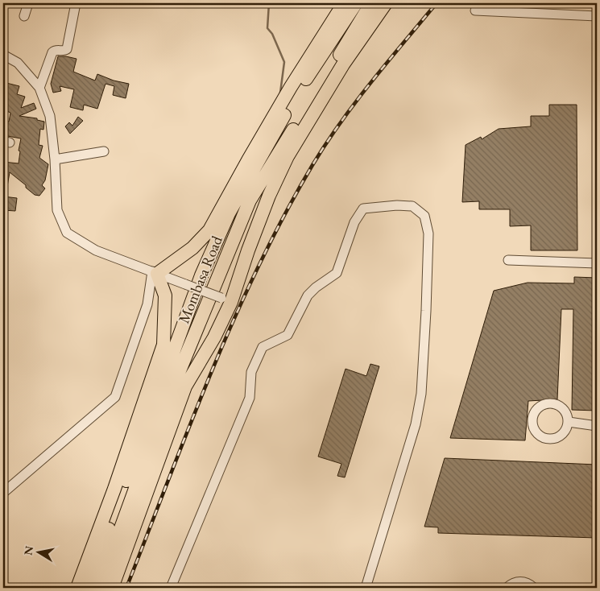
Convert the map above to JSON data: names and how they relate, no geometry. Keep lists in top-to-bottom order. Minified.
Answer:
{"streets":{"highway":["Mombasa Road"]},"north":"left"}
